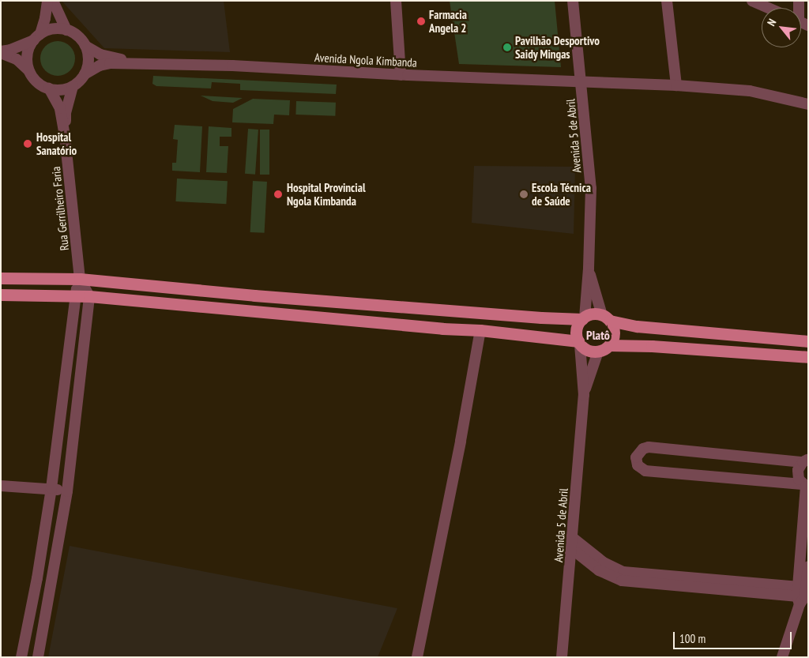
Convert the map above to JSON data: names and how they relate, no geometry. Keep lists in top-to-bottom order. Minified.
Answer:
{"streets":{"street":["Avenida Ngola Kimbanda","Avenida 5 de Abril","Rua Gerrilheiro Faria"]},"crossings":[["Avenida Ngola Kimbanda","Avenida 5 de Abril"]],"districts":["Platô"],"places":["Farmacia Angela 2","Pavilhão Desportivo Saidy Mingas","Hospital Sanatório","Hospital Provincial Ngola Kimbanda","Escola Técnica de Saúde"],"scale_bar":"100 m","north":"top left"}
